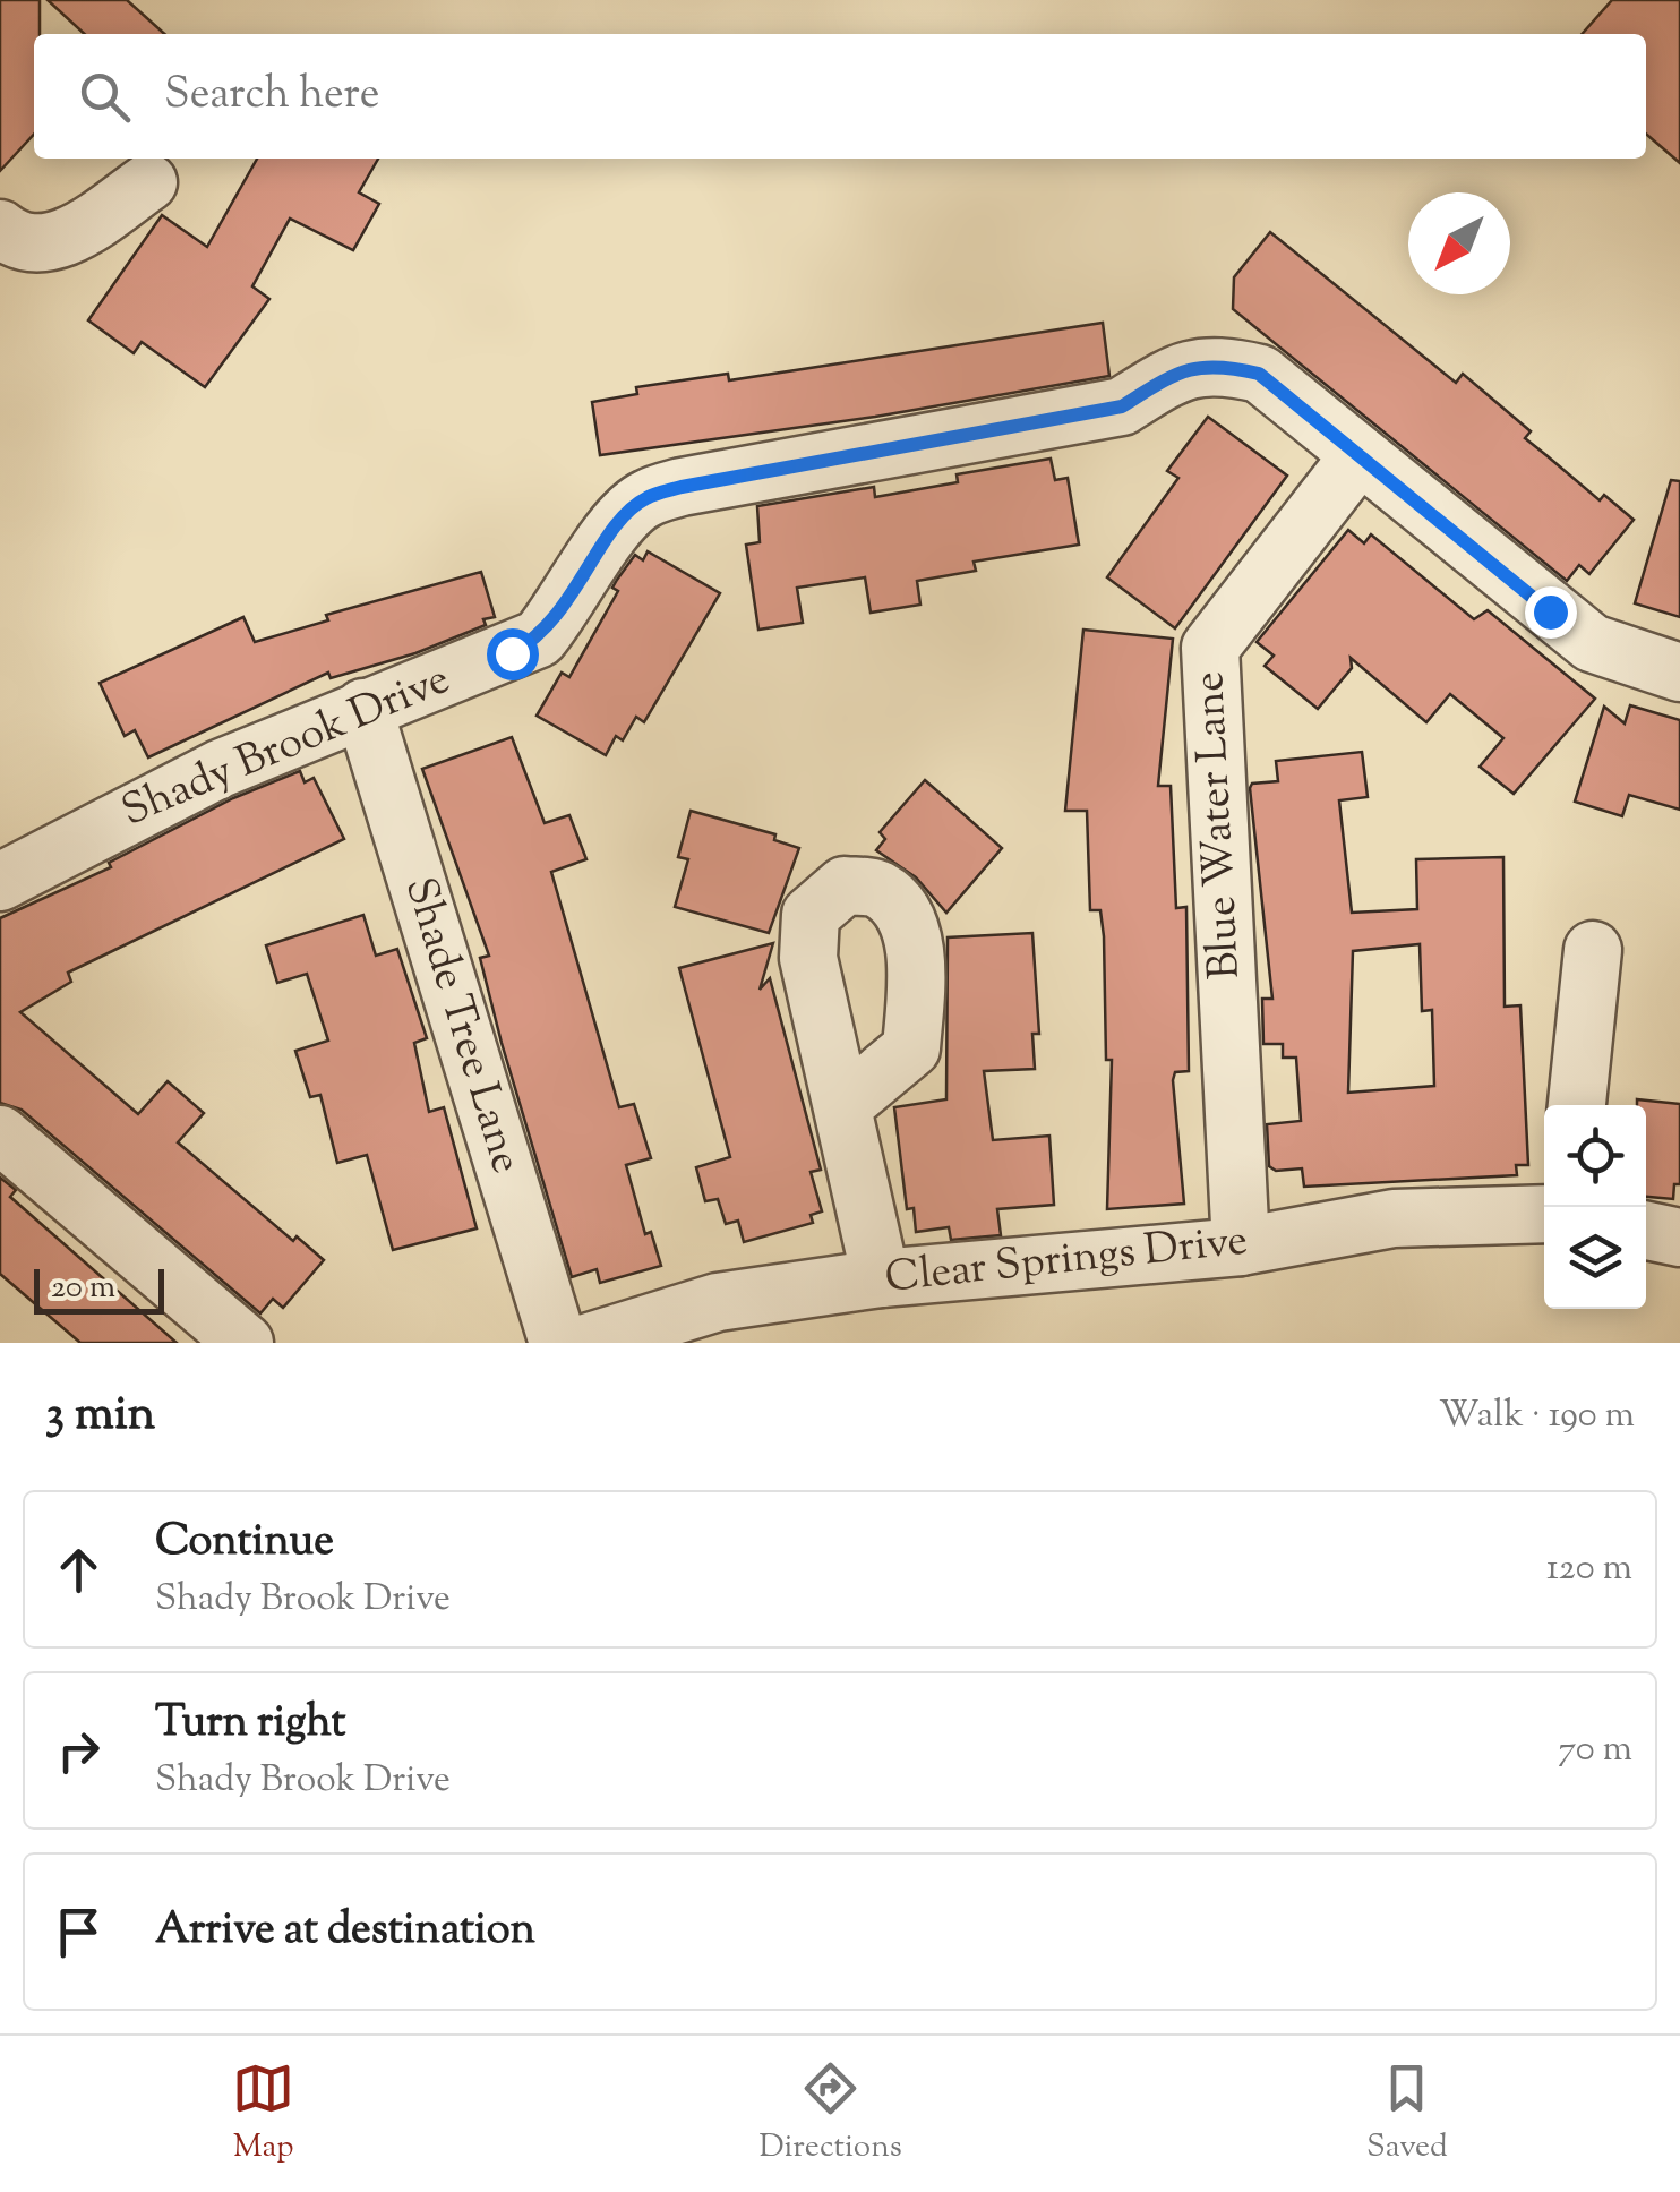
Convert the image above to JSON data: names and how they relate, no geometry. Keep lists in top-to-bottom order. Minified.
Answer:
{"streets":{"street":["Shady Brook Drive","Blue Water Lane","Shade Tree Lane","Clear Springs Drive"]},"crossings":[["Shady Brook Drive","Blue Water Lane"],["Shady Brook Drive","Shade Tree Lane"],["Blue Water Lane","Clear Springs Drive"]],"scale_bar":"20 m","north":"bottom left","page":{"search":"Search here","scale":"20 m","heading":["3 min","Walk · 190 m"],"list":[["Continue","Shady Brook Drive","120 m"],["Turn right","Shady Brook Drive","70 m"],"Arrive at destination"],"nav":["Map","Directions","Saved"]}}
